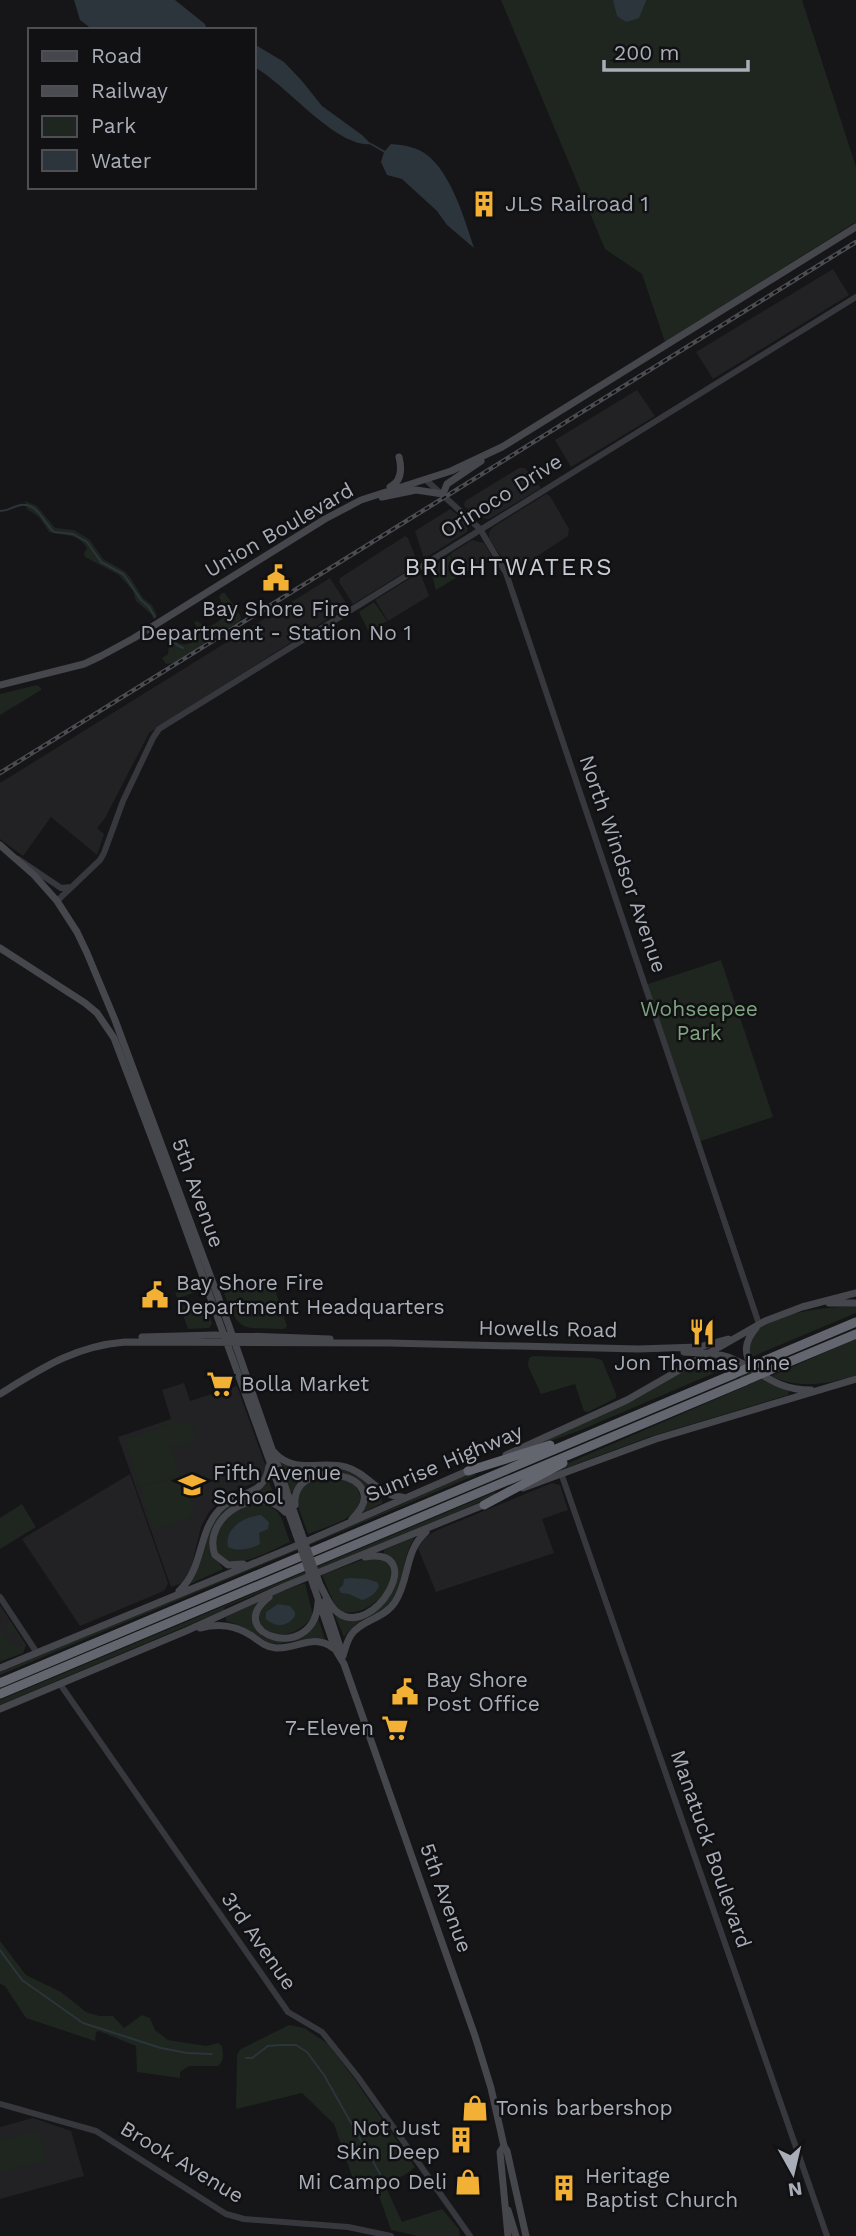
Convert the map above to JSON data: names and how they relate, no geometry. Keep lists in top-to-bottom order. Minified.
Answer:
{"streets":{"highway":["Sunrise Highway"],"main road":["Union Boulevard","5th Avenue","Howells Road"],"street":["Orinoco Drive","North Windsor Avenue","Manatuck Boulevard","3rd Avenue","Brook Avenue"]},"crossings":[["Orinoco Drive","North Windsor Avenue"],["Orinoco Drive","5th Avenue"],["Union Boulevard","North Windsor Avenue"],["North Windsor Avenue","Sunrise Highway"],["5th Avenue","Howells Road"],["Howells Road","Sunrise Highway"]],"districts":["BRIGHTWATERS"],"parks":["Wohseepee Park"],"places":{"building":["JLS Railroad 1","Not Just Skin Deep","Heritage Baptist Church"],"public building":["Bay Shore Fire Department - Station No 1","Bay Shore Fire Department Headquarters","Bay Shore Post Office"],"restaurant":["Jon Thomas Inne"],"supermarket":["Bolla Market","7-Eleven"],"school or university":["Fifth Avenue School"],"shop":["Tonis barbershop","Mi Campo Deli"]},"legend":["Road","Railway","Park","Water"],"scale_bar":"200 m","north":"bottom"}
